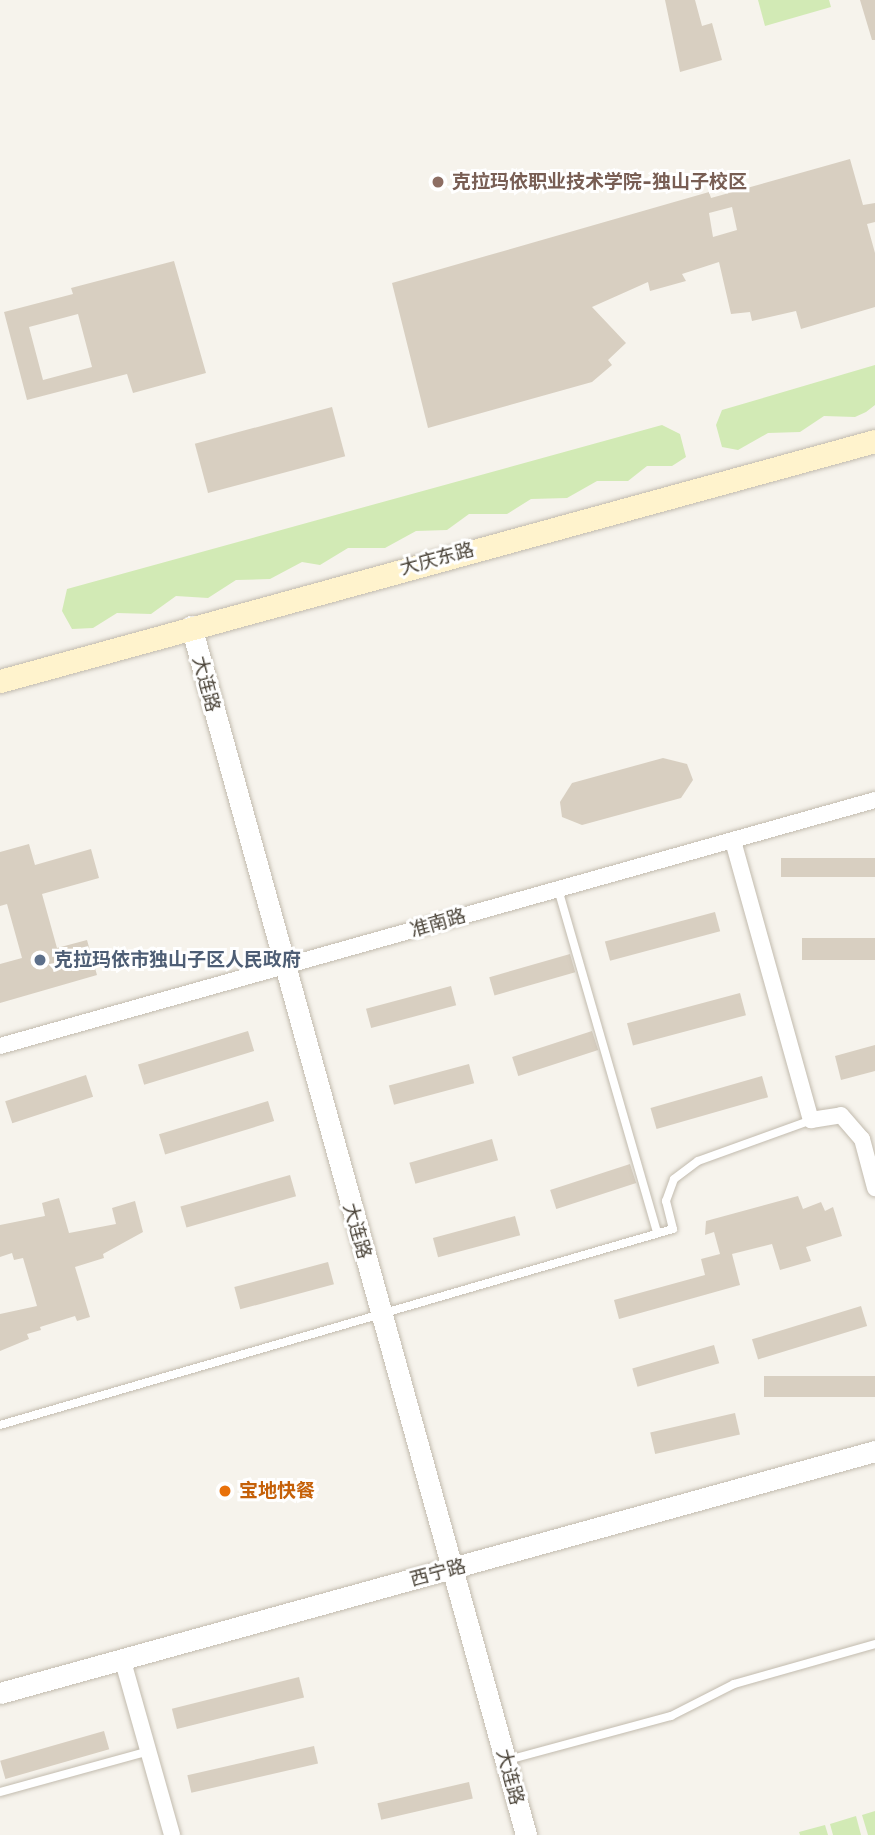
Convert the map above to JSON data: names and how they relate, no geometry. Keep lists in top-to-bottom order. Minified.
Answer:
{"streets":{"main road":["大庆东路"],"street":["大连路","准南路","西宁路"]},"crossings":[["大庆东路","大连路"],["大连路","准南路"],["大连路","西宁路"]],"places":["克拉玛依职业技术学院-独山子校区","克拉玛依市独山子区人民政府","宝地快餐"]}
